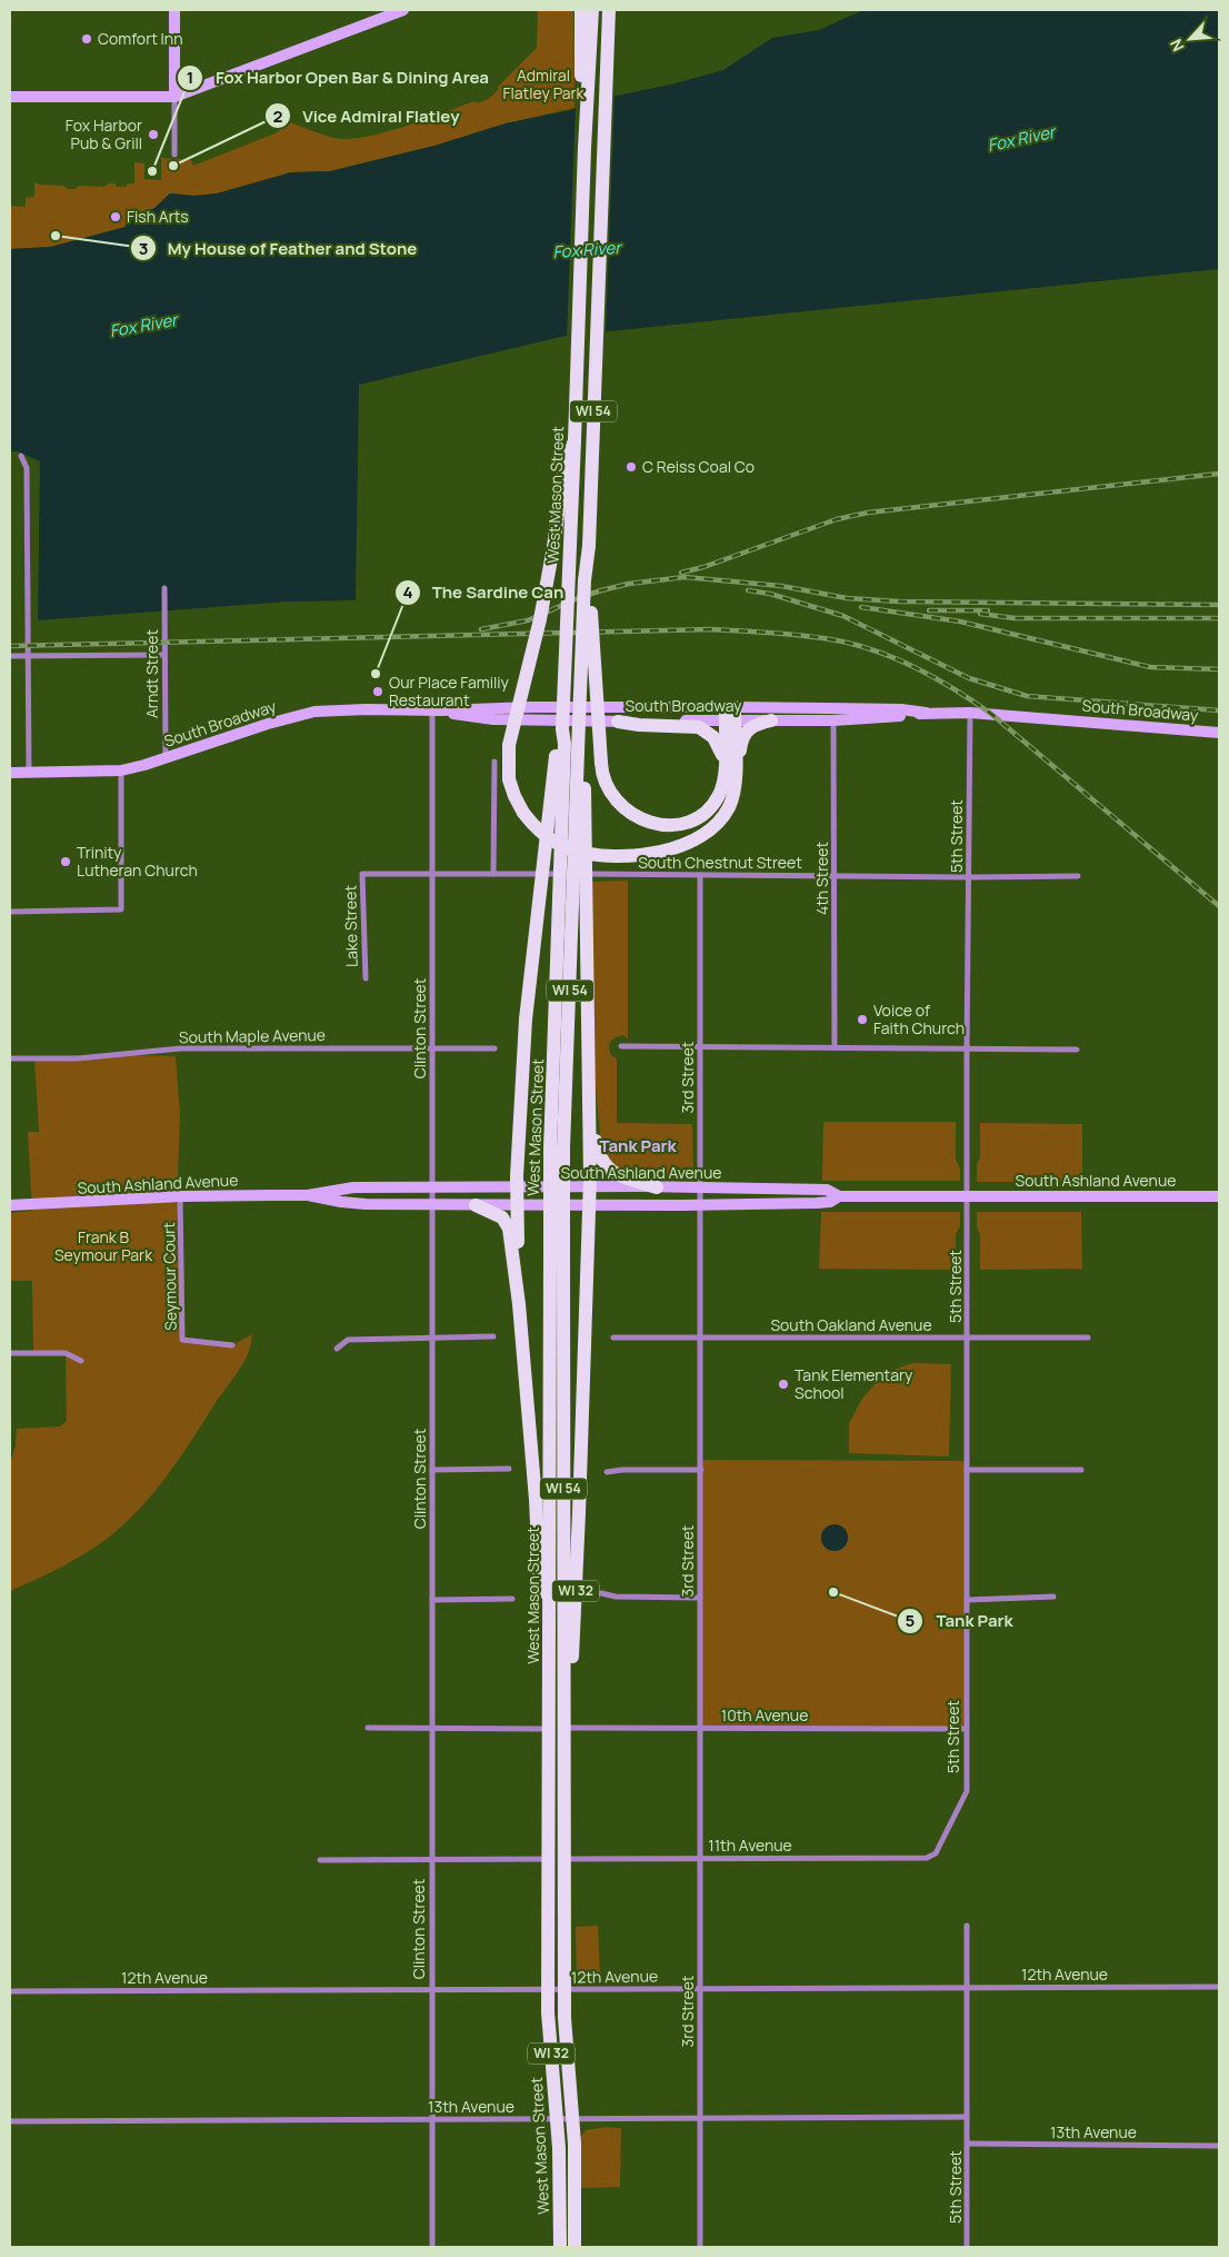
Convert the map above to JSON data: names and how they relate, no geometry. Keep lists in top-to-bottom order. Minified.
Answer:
{"streets":{"main road":["WI 54","West Mason Street","WI 32"],"street":["Arndt Street","South Broadway","5th Street","South Chestnut Street","4th Street","Lake Street","Clinton Street","South Maple Avenue","3rd Street","South Ashland Avenue","Seymour Court","South Oakland Avenue","10th Avenue","11th Avenue","12th Avenue","13th Avenue"]},"crossings":[["West Mason Street","WI 32"],["West Mason Street","10th Avenue"],["West Mason Street","11th Avenue"],["West Mason Street","12th Avenue"],["West Mason Street","13th Avenue"],["Arndt Street","South Broadway"],["South Broadway","5th Street"],["South Broadway","4th Street"],["South Broadway","Clinton Street"],["5th Street","South Chestnut Street"],["5th Street","South Oakland Avenue"],["5th Street","10th Avenue"],["5th Street","11th Avenue"],["5th Street","12th Avenue"],["5th Street","13th Avenue"],["South Chestnut Street","4th Street"],["South Chestnut Street","Lake Street"],["South Chestnut Street","Clinton Street"],["South Chestnut Street","3rd Street"],["Clinton Street","South Maple Avenue"],["Clinton Street","South Ashland Avenue"],["Clinton Street","10th Avenue"],["Clinton Street","11th Avenue"],["Clinton Street","12th Avenue"],["Clinton Street","13th Avenue"],["3rd Street","South Ashland Avenue"],["3rd Street","South Oakland Avenue"],["3rd Street","10th Avenue"],["3rd Street","11th Avenue"],["3rd Street","12th Avenue"],["3rd Street","13th Avenue"],["South Ashland Avenue","Seymour Court"],["South Ashland Avenue","WI 32"],["WI 32","10th Avenue"]],"districts":["Tank Park"],"water":["Fox River"],"parks":["Admiral Flatley Park","Frank B Seymour Park"],"places":["Comfort Inn","Fox Harbor Pub & Grill","Vice Admiral Flatley","Fox Harbor Open Bar & Dining Area","Fish Arts","My House of Feather and Stone","C Reiss Coal Co","The Sardine Can","Our Place Familiy Restaurant","Trinity Lutheran Church","Voice of Faith Church","Tank Elementary School","Tank Park"],"north":"bottom left"}
